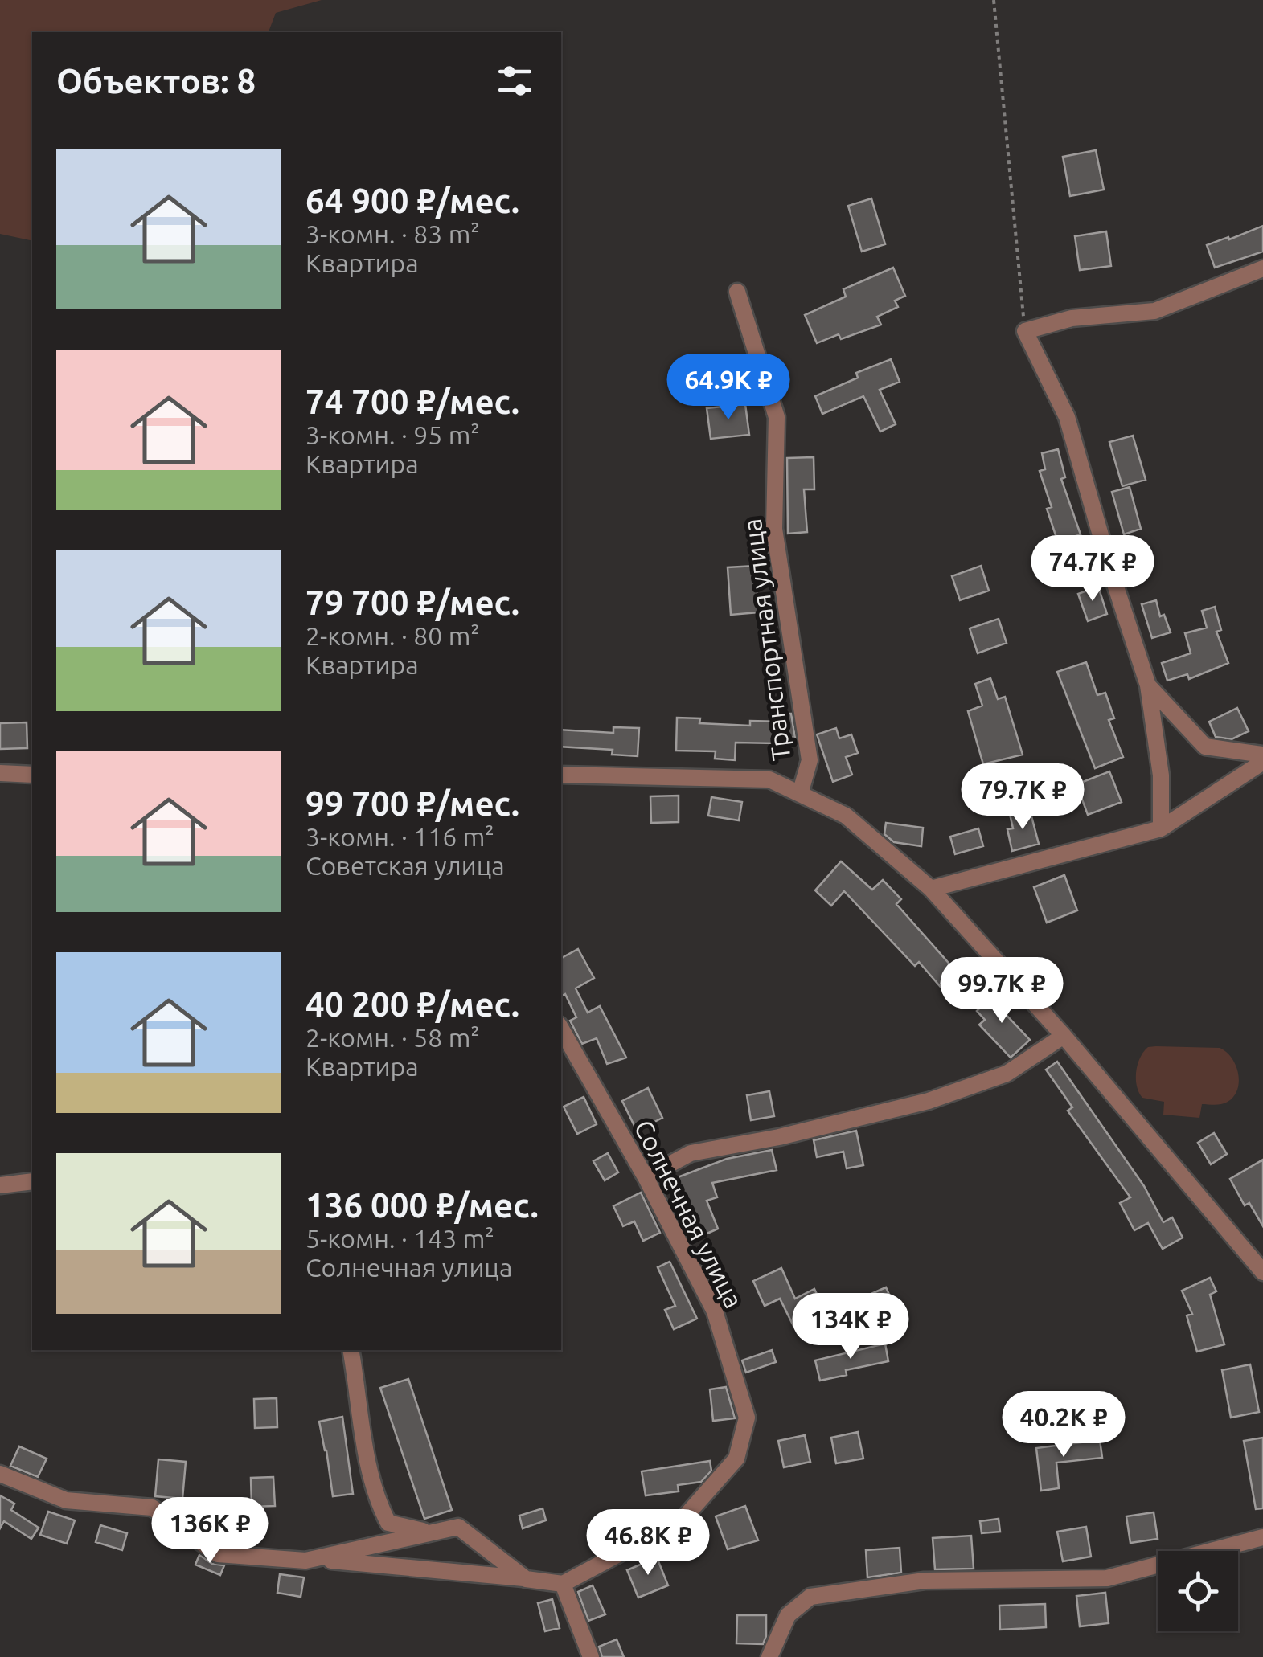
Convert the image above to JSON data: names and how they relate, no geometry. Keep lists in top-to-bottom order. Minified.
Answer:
{"streets":{"street":["Транспортная улица","Солнечная улица"]},"page":{"heading":"Объектов: 8","list":[{"name":"64 900 ₽/мес.","note":"3-комн. · 83 m² · Квартира"},{"name":"74 700 ₽/мес.","note":"3-комн. · 95 m² · Квартира"},{"name":"79 700 ₽/мес.","note":"2-комн. · 80 m² · Квартира"},{"name":"99 700 ₽/мес.","note":"3-комн. · 116 m² · Советская улица"},{"name":"40 200 ₽/мес.","note":"2-комн. · 58 m² · Квартира"},{"name":"136 000 ₽/мес.","note":"5-комн. · 143 m² · Солнечная улица"}],"price":["64.9K ₽","74.7K ₽","79.7K ₽","99.7K ₽","134K ₽","40.2K ₽","136K ₽","46.8K ₽"]}}
